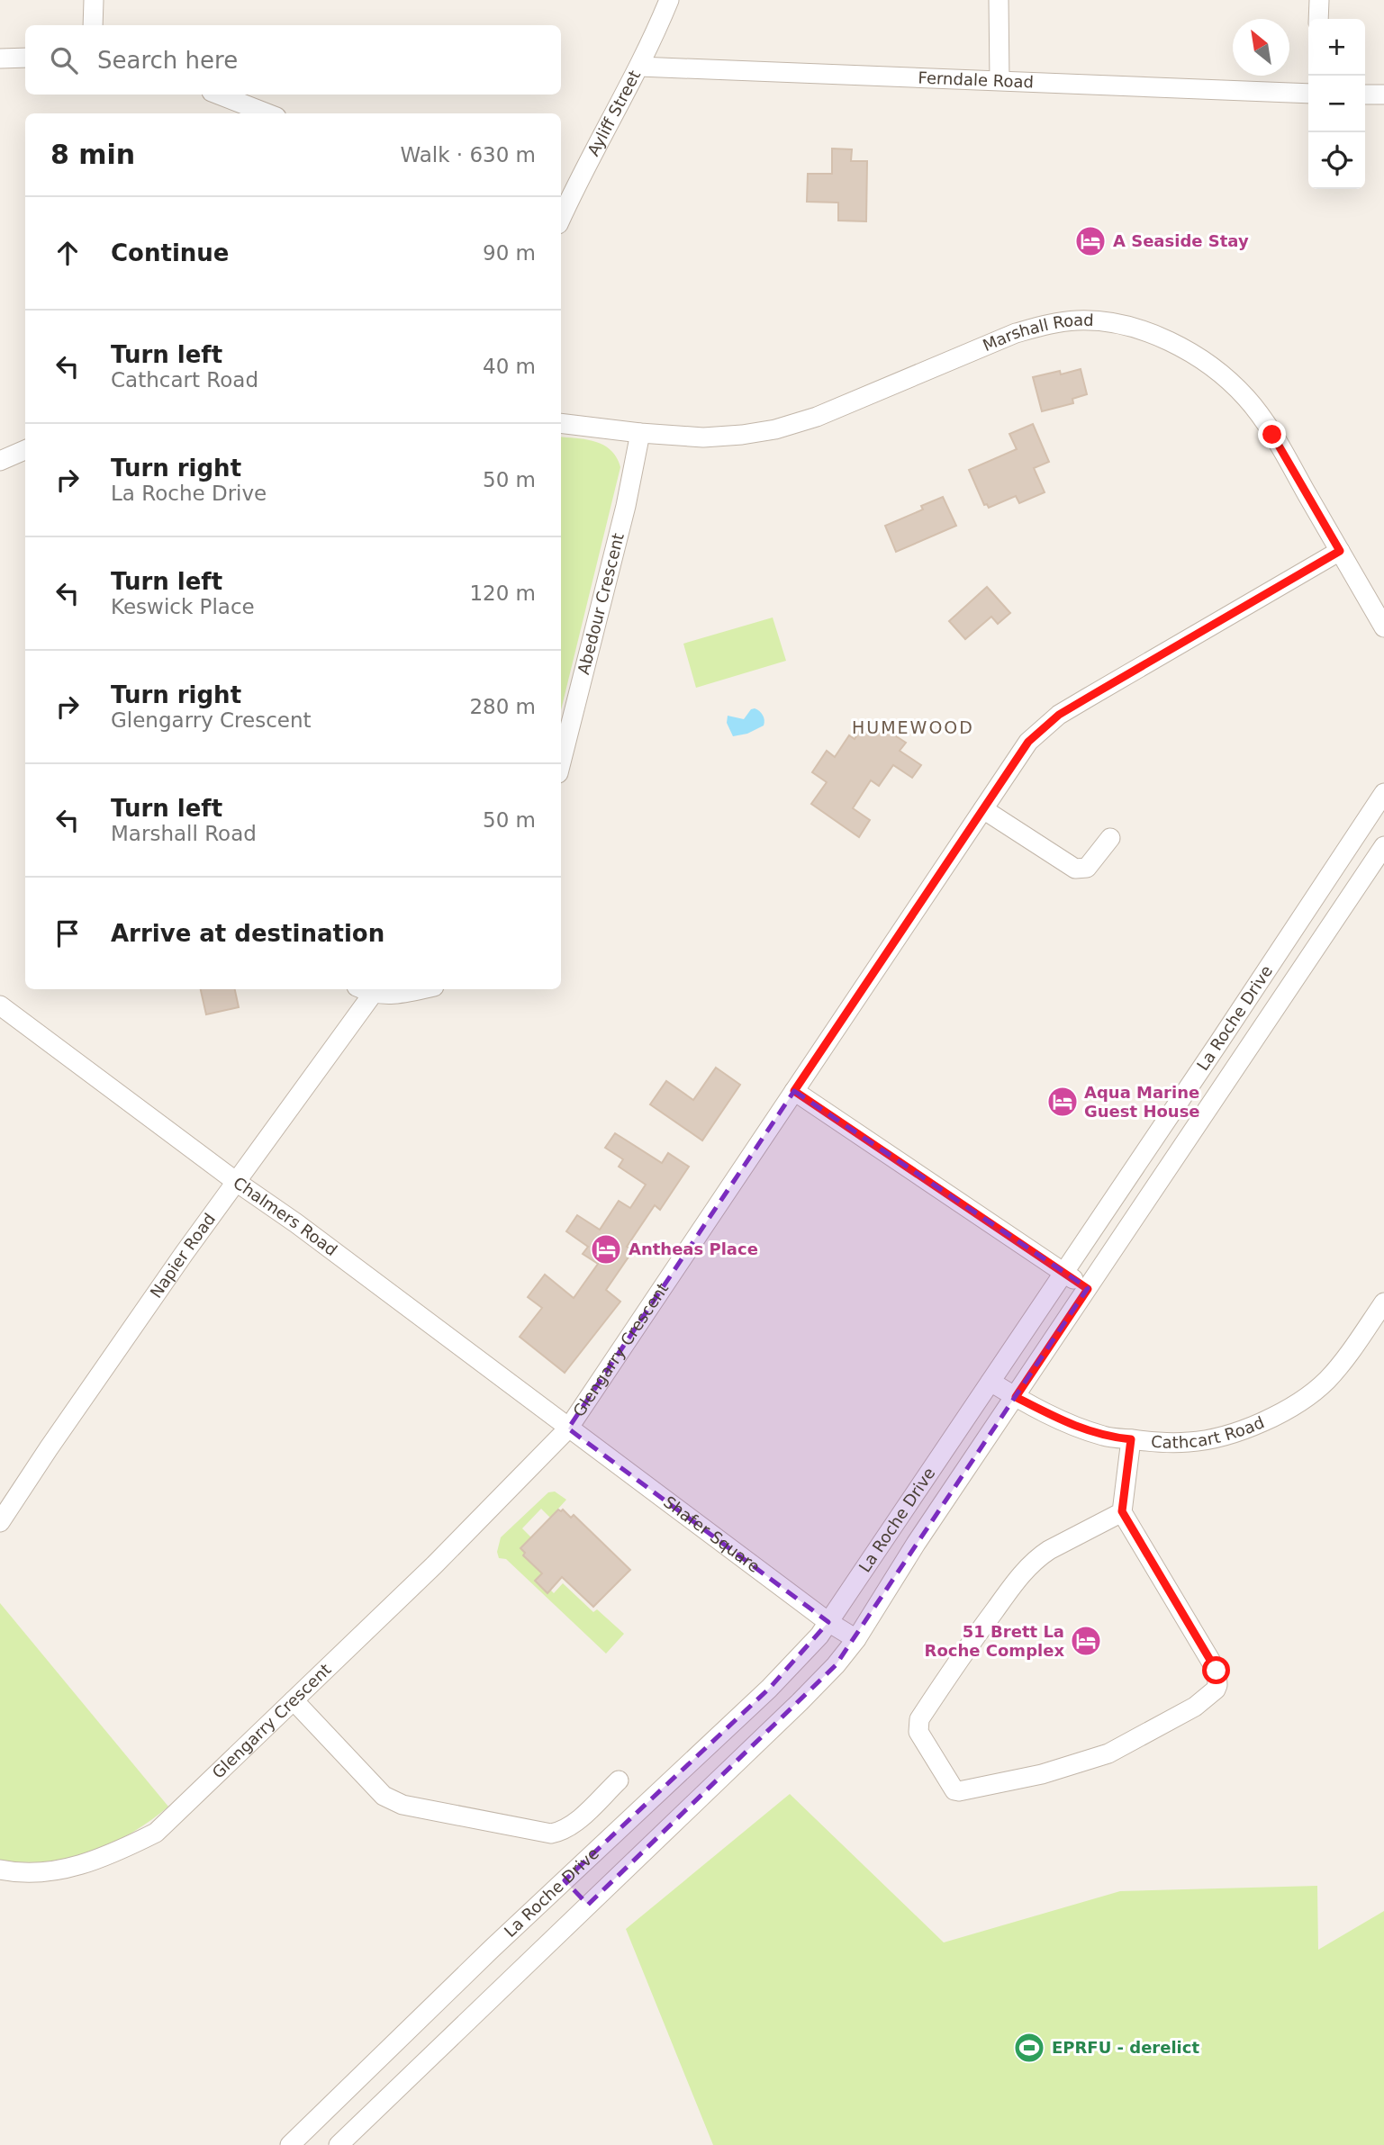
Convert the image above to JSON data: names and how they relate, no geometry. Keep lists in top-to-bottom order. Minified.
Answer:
{"streets":{"street":["Ferndale Road","Ayliff Street","Marshall Road","Abedour Crescent","La Roche Drive","Chalmers Road","Napier Road","Glengarry Crescent","Cathcart Road","Shafer Square"]},"crossings":[["Ferndale Road","Ayliff Street"],["Marshall Road","Abedour Crescent"],["Marshall Road","Glengarry Crescent"],["La Roche Drive","Cathcart Road"],["La Roche Drive","Shafer Square"],["Chalmers Road","Napier Road"],["Chalmers Road","Glengarry Crescent"],["Chalmers Road","Shafer Square"],["Glengarry Crescent","Shafer Square"]],"districts":["HUMEWOOD"],"places":{"hotel":["A Seaside Stay","Aqua Marine Guest House","Antheas Place","51 Brett La Roche Complex"],"sports":["EPRFU - derelict"]},"north":"top left","page":{"map_buttons":["+","−"],"search":"Search here","heading":["8 min","Walk · 630 m"],"list":[["Continue","90 m"],["Turn left","Cathcart Road","40 m"],["Turn right","La Roche Drive","50 m"],["Turn left","Keswick Place","120 m"],["Turn right","Glengarry Crescent","280 m"],["Turn left","Marshall Road","50 m"],"Arrive at destination"]}}
